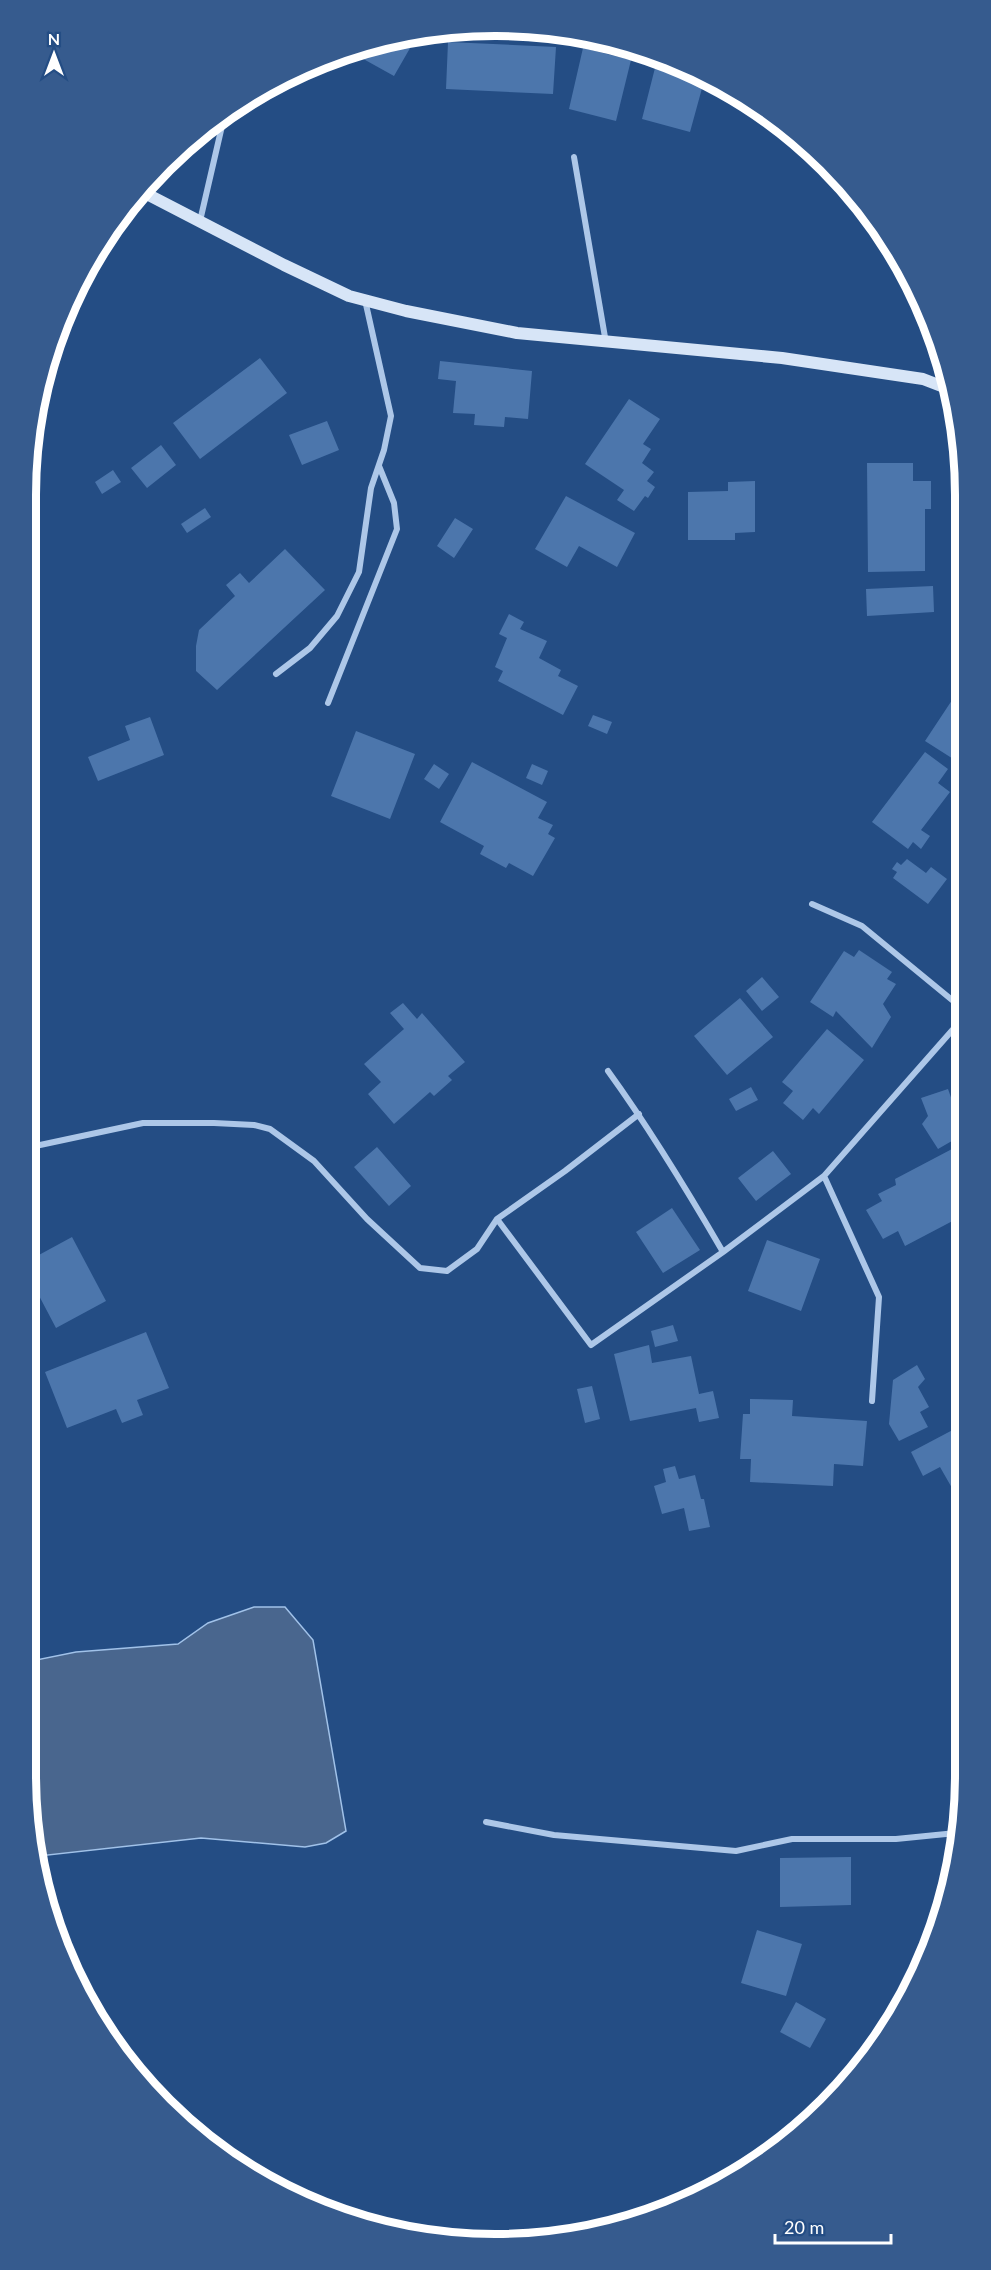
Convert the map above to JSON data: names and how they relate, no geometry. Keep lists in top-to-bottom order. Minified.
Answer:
{"scale_bar":"20 m","north":"top"}
